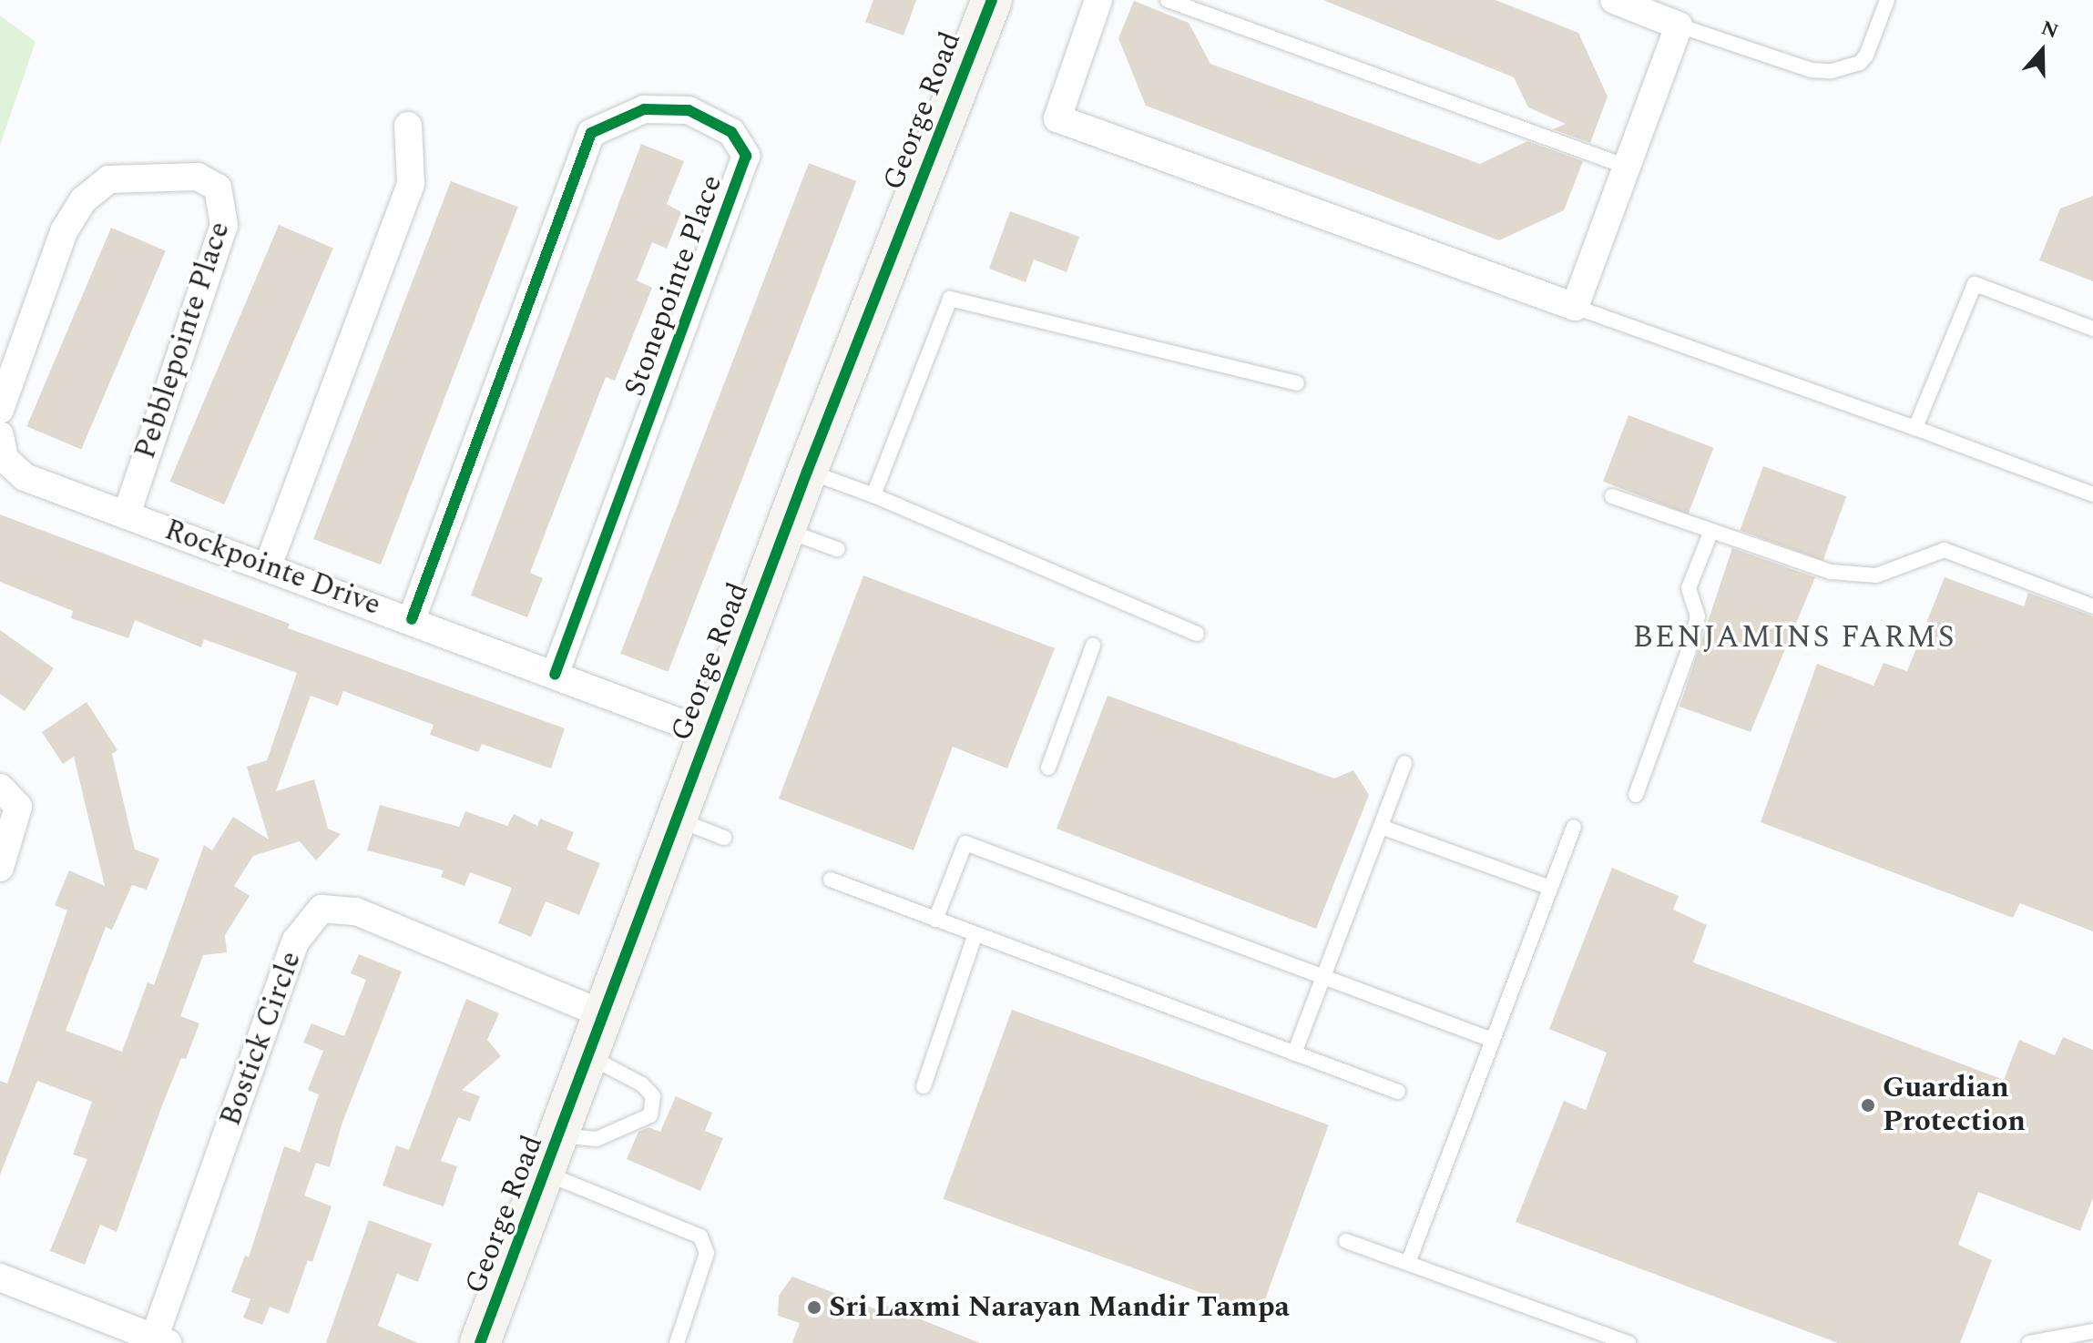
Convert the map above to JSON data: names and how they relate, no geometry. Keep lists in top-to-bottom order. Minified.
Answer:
{"streets":{"street":["George Road","Stonepointe Place","Pebblepointe Place","Rockpointe Drive","Bostick Circle"]},"crossings":[["George Road","Rockpointe Drive"],["George Road","Bostick Circle"],["Stonepointe Place","Rockpointe Drive"],["Pebblepointe Place","Rockpointe Drive"]],"districts":["BENJAMINS FARMS"],"places":["Guardian Protection","Sri Laxmi Narayan Mandir Tampa"],"north":"top"}
